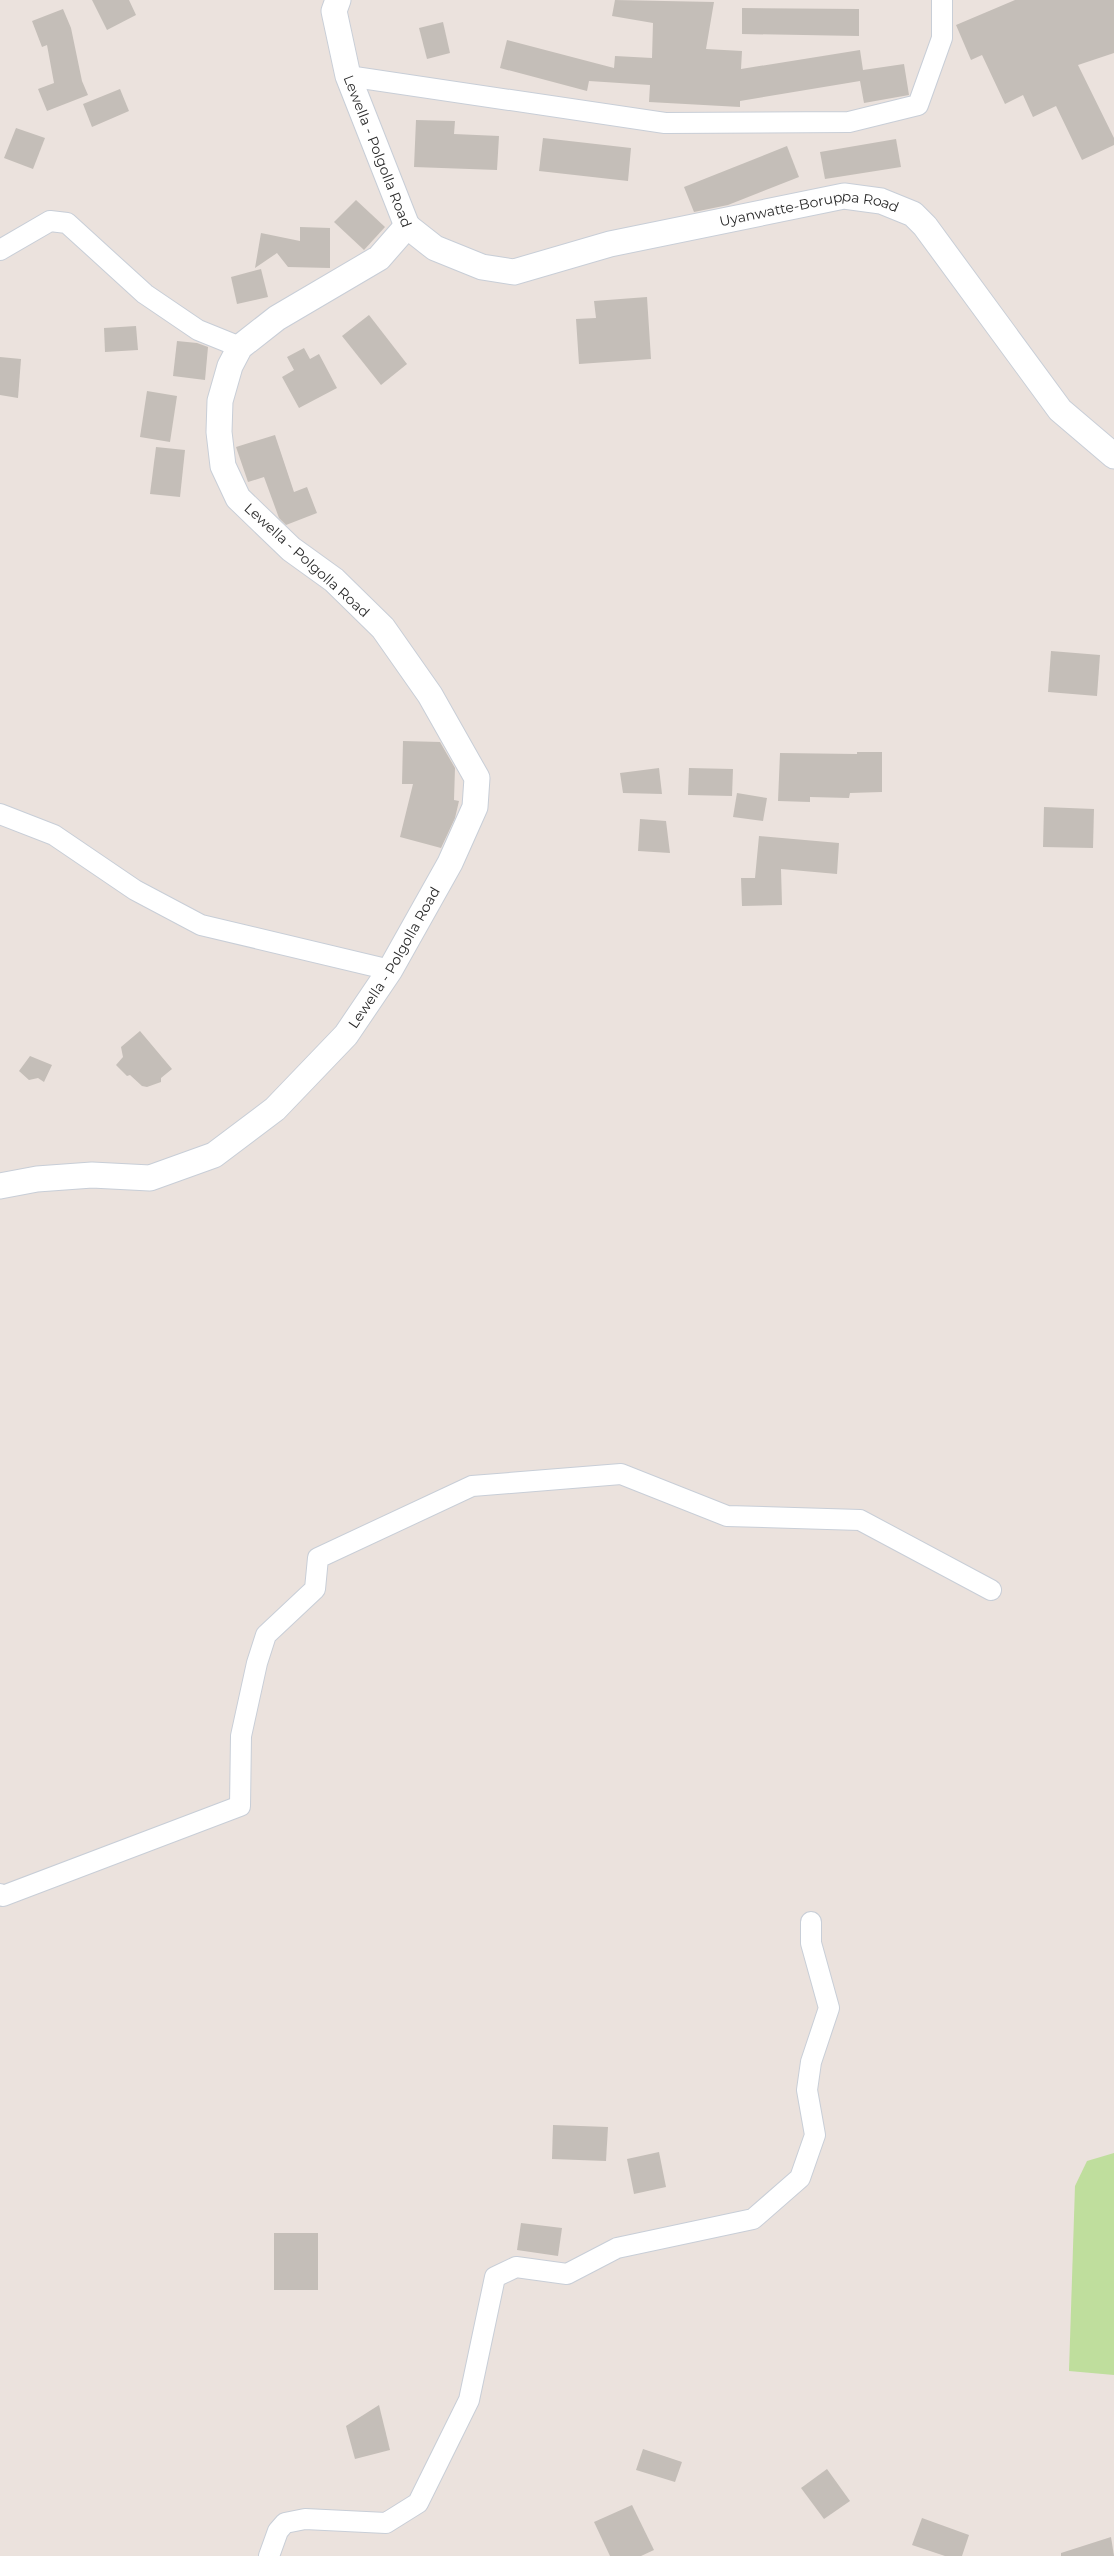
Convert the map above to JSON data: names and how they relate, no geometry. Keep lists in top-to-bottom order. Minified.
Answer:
{"streets":{"street":["Lewella - Polgolla Road","Uyanwatte-Boruppa Road"]},"crossings":[["Lewella - Polgolla Road","Uyanwatte-Boruppa Road"]]}
